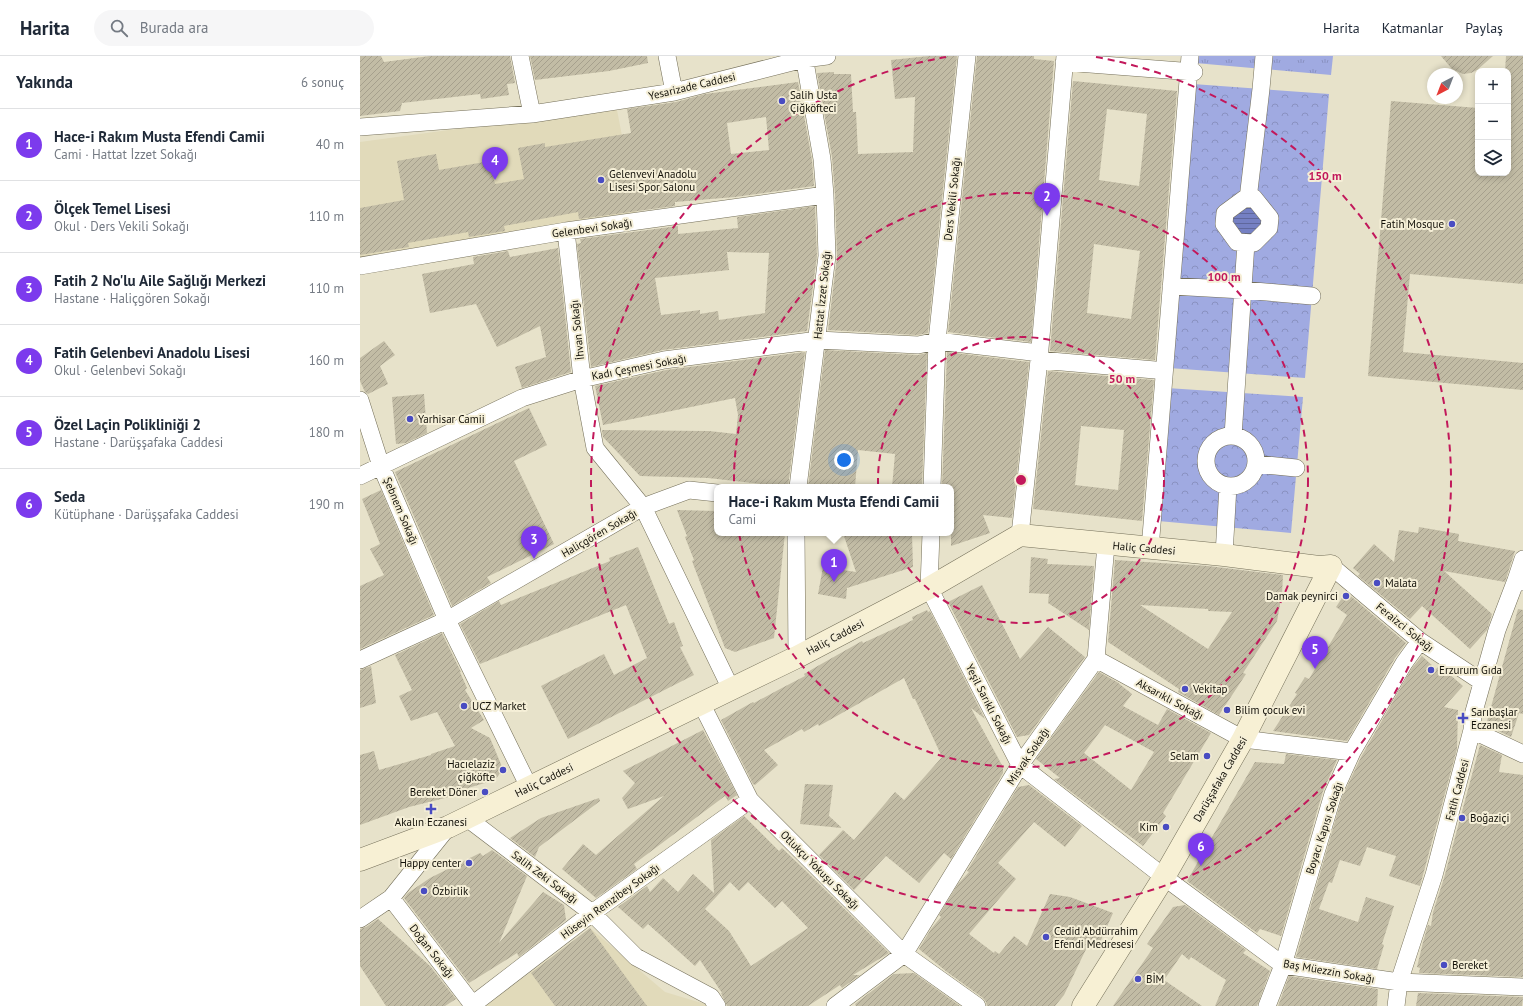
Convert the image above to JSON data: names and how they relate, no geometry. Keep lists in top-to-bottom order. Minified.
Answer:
{"streets":{"main road":["Haliç Caddesi","Darüşşafaka Caddesi"],"street":["Yesarizade Caddesi","Ders Vekili Sokağı","Gelenbevi Sokağı","Hattat İzzet Sokağı","İhvan Sokağı","Kadı Çeşmesi Sokağı","Şebnem Sokağı","Haliçgören Sokağı","Feraizci Sokağı","Aksarıklı Sokağı","Yeşil Sarıklı Sokağı","Misvak Sokağı","Fatih Caddesi","Boyacı Kapısı Sokağı","Otlukçu Yokuşu Sokağı","Salih Zeki Sokağı","Hüseyin Remzibey Sokağı","Doğan Sokağı","Baş Müezzin Sokağı"]},"crossings":[["Yesarizade Caddesi","Hattat İzzet Sokağı"],["Ders Vekili Sokağı","Kadı Çeşmesi Sokağı"],["Gelenbevi Sokağı","Hattat İzzet Sokağı"],["Gelenbevi Sokağı","İhvan Sokağı"],["Hattat İzzet Sokağı","Kadı Çeşmesi Sokağı"],["İhvan Sokağı","Kadı Çeşmesi Sokağı"],["İhvan Sokağı","Haliçgören Sokağı"],["İhvan Sokağı","Haliç Caddesi"],["Kadı Çeşmesi Sokağı","Şebnem Sokağı"],["Şebnem Sokağı","Haliçgören Sokağı"],["Şebnem Sokağı","Haliç Caddesi"],["Haliç Caddesi","Feraizci Sokağı"],["Haliç Caddesi","Yeşil Sarıklı Sokağı"],["Haliç Caddesi","Darüşşafaka Caddesi"],["Haliç Caddesi","Otlukçu Yokuşu Sokağı"],["Haliç Caddesi","Salih Zeki Sokağı"],["Feraizci Sokağı","Darüşşafaka Caddesi"],["Feraizci Sokağı","Fatih Caddesi"],["Feraizci Sokağı","Boyacı Kapısı Sokağı"],["Aksarıklı Sokağı","Misvak Sokağı"],["Aksarıklı Sokağı","Darüşşafaka Caddesi"],["Yeşil Sarıklı Sokağı","Misvak Sokağı"],["Yeşil Sarıklı Sokağı","Darüşşafaka Caddesi"],["Yeşil Sarıklı Sokağı","Baş Müezzin Sokağı"],["Misvak Sokağı","Otlukçu Yokuşu Sokağı"],["Darüşşafaka Caddesi","Baş Müezzin Sokağı"],["Fatih Caddesi","Baş Müezzin Sokağı"],["Boyacı Kapısı Sokağı","Baş Müezzin Sokağı"],["Otlukçu Yokuşu Sokağı","Hüseyin Remzibey Sokağı"],["Salih Zeki Sokağı","Hüseyin Remzibey Sokağı"],["Hüseyin Remzibey Sokağı","Doğan Sokağı"]],"places":{"other":["Salih Usta Çiğköfteci","Gelenvevi Anadolu Lisesi Spor Salonu","Fatih Mosque","Yarhisar Camii","Malata","Damak peynirci","Erzurum Gıda","Vekitap","UCZ Market","Bilim çocuk evi","Selam","Hacıelaziz çiğköfte","Bereket Döner","Boğaziçi","Kim","Happy center","Özbirlik","Cedid Abdürrahim Efendi Medresesi","Bereket","BİM"],"health":["Sarıbaşlar Eczanesi","Akalın Eczanesi"]},"north":"bottom left","page":{"header":"Harita","search":"Burada ara","nav":["Harita","Katmanlar","Paylaş"],"heading":["Yakında","6 sonuç"],"map_buttons":["+","−"],"list":[{"mark":"1","name":"Hace-i Rakım Musta Efendi Camii","note":"Cami · Hattat İzzet Sokağı","value":"40 m"},{"mark":"2","name":"Ölçek Temel Lisesi","note":"Okul · Ders Vekili Sokağı","value":"110 m"},{"mark":"3","name":"Fatih 2 No'lu Aile Sağlığı Merkezi","note":"Hastane · Haliçgören Sokağı","value":"110 m"},{"mark":"4","name":"Fatih Gelenbevi Anadolu Lisesi","note":"Okul · Gelenbevi Sokağı","value":"160 m"},{"mark":"5","name":"Özel Laçin Polikliniği 2","note":"Hastane · Darüşşafaka Caddesi","value":"180 m"},{"mark":"6","name":"Seda","note":"Kütüphane · Darüşşafaka Caddesi","value":"190 m"}],"pins":["4","2","3","1","5","6"],"popup":["Hace-i Rakım Musta Efendi Camii","Cami"]},"rings":["150 m","100 m","50 m"]}
